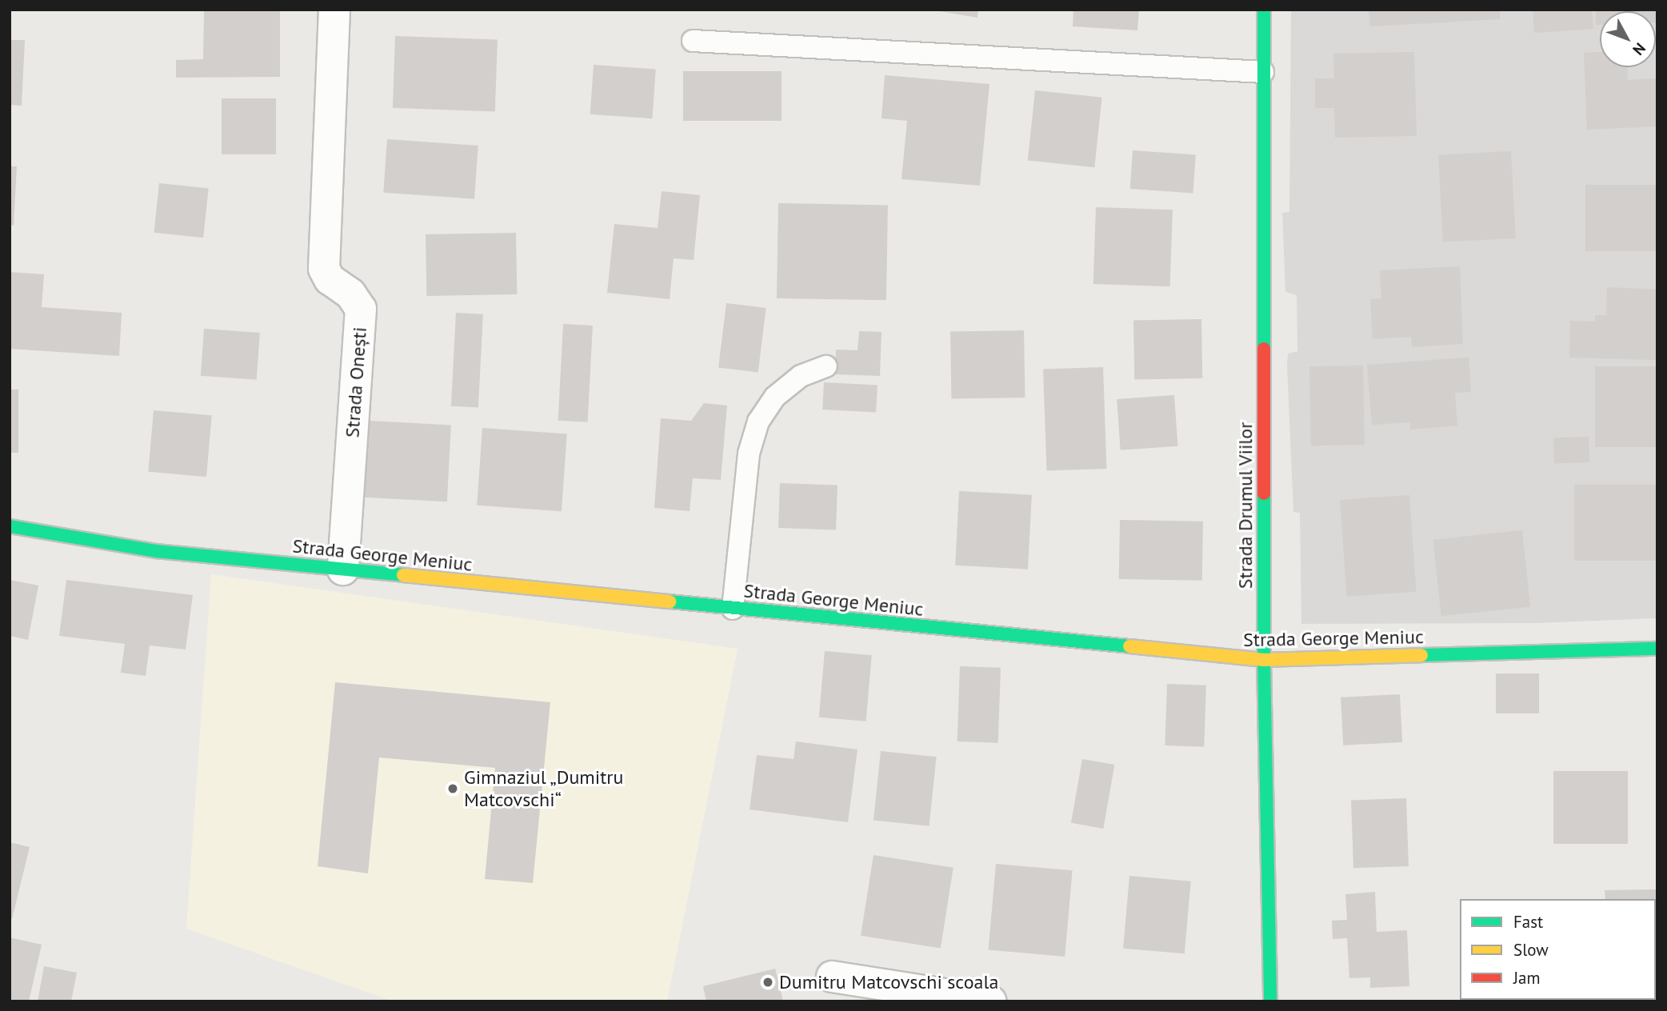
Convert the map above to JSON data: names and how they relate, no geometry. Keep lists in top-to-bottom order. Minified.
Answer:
{"streets":{"street":["Strada Onești","Strada Drumul Viilor","Strada George Meniuc"]},"crossings":[["Strada Onești","Strada George Meniuc"],["Strada Drumul Viilor","Strada George Meniuc"]],"places":["Gimnaziul „Dumitru Matcovschi“","Dumitru Matcovschi scoala"],"legend":["Fast","Slow","Jam"],"north":"bottom right"}
